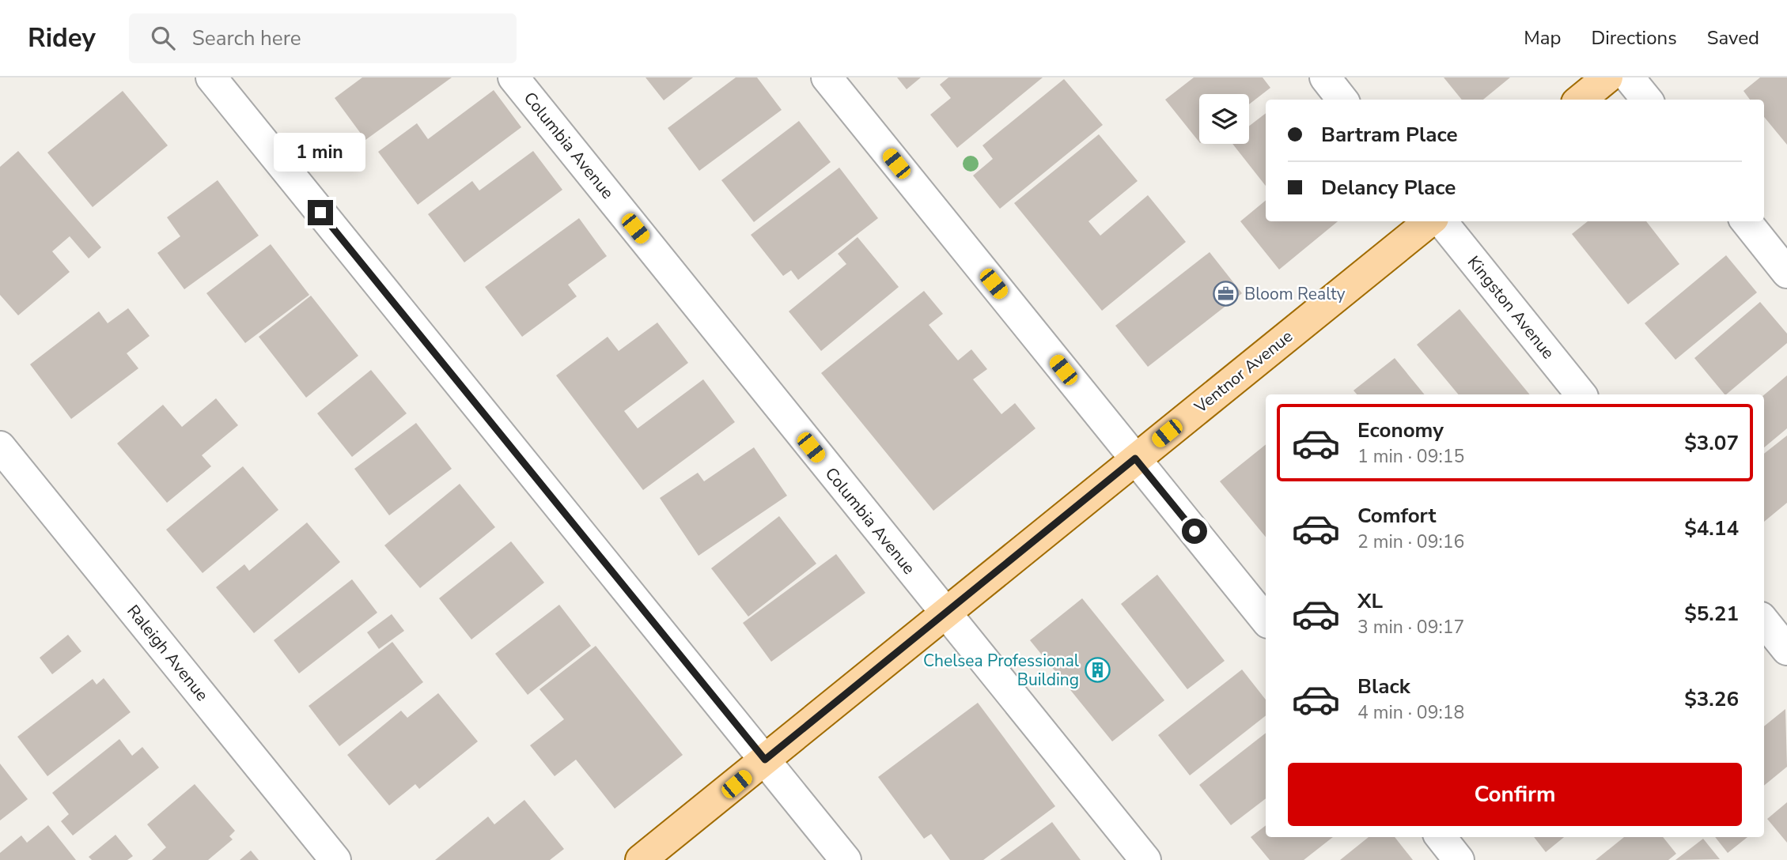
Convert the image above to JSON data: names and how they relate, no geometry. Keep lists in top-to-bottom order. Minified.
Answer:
{"streets":{"main road":["Ventnor Avenue"],"street":["Columbia Avenue","Kingston Avenue","Raleigh Avenue"]},"crossings":[["Columbia Avenue","Ventnor Avenue"]],"places":{"office":["Bloom Realty"],"building":["Chelsea Professional Building"]},"page":{"header":"Ridey","search":"Search here","nav":["Map","Directions","Saved"],"banner":["Bartram Place","Delancy Place"],"bubble":"1 min","list":[{"name":"Economy","note":"1 min · 09:15","value":"$3.07"},{"name":"Comfort","note":"2 min · 09:16","value":"$4.14"},{"name":"XL","note":"3 min · 09:17","value":"$5.21"},{"name":"Black","note":"4 min · 09:18","value":"$3.26"}],"buttons":"Confirm"}}
